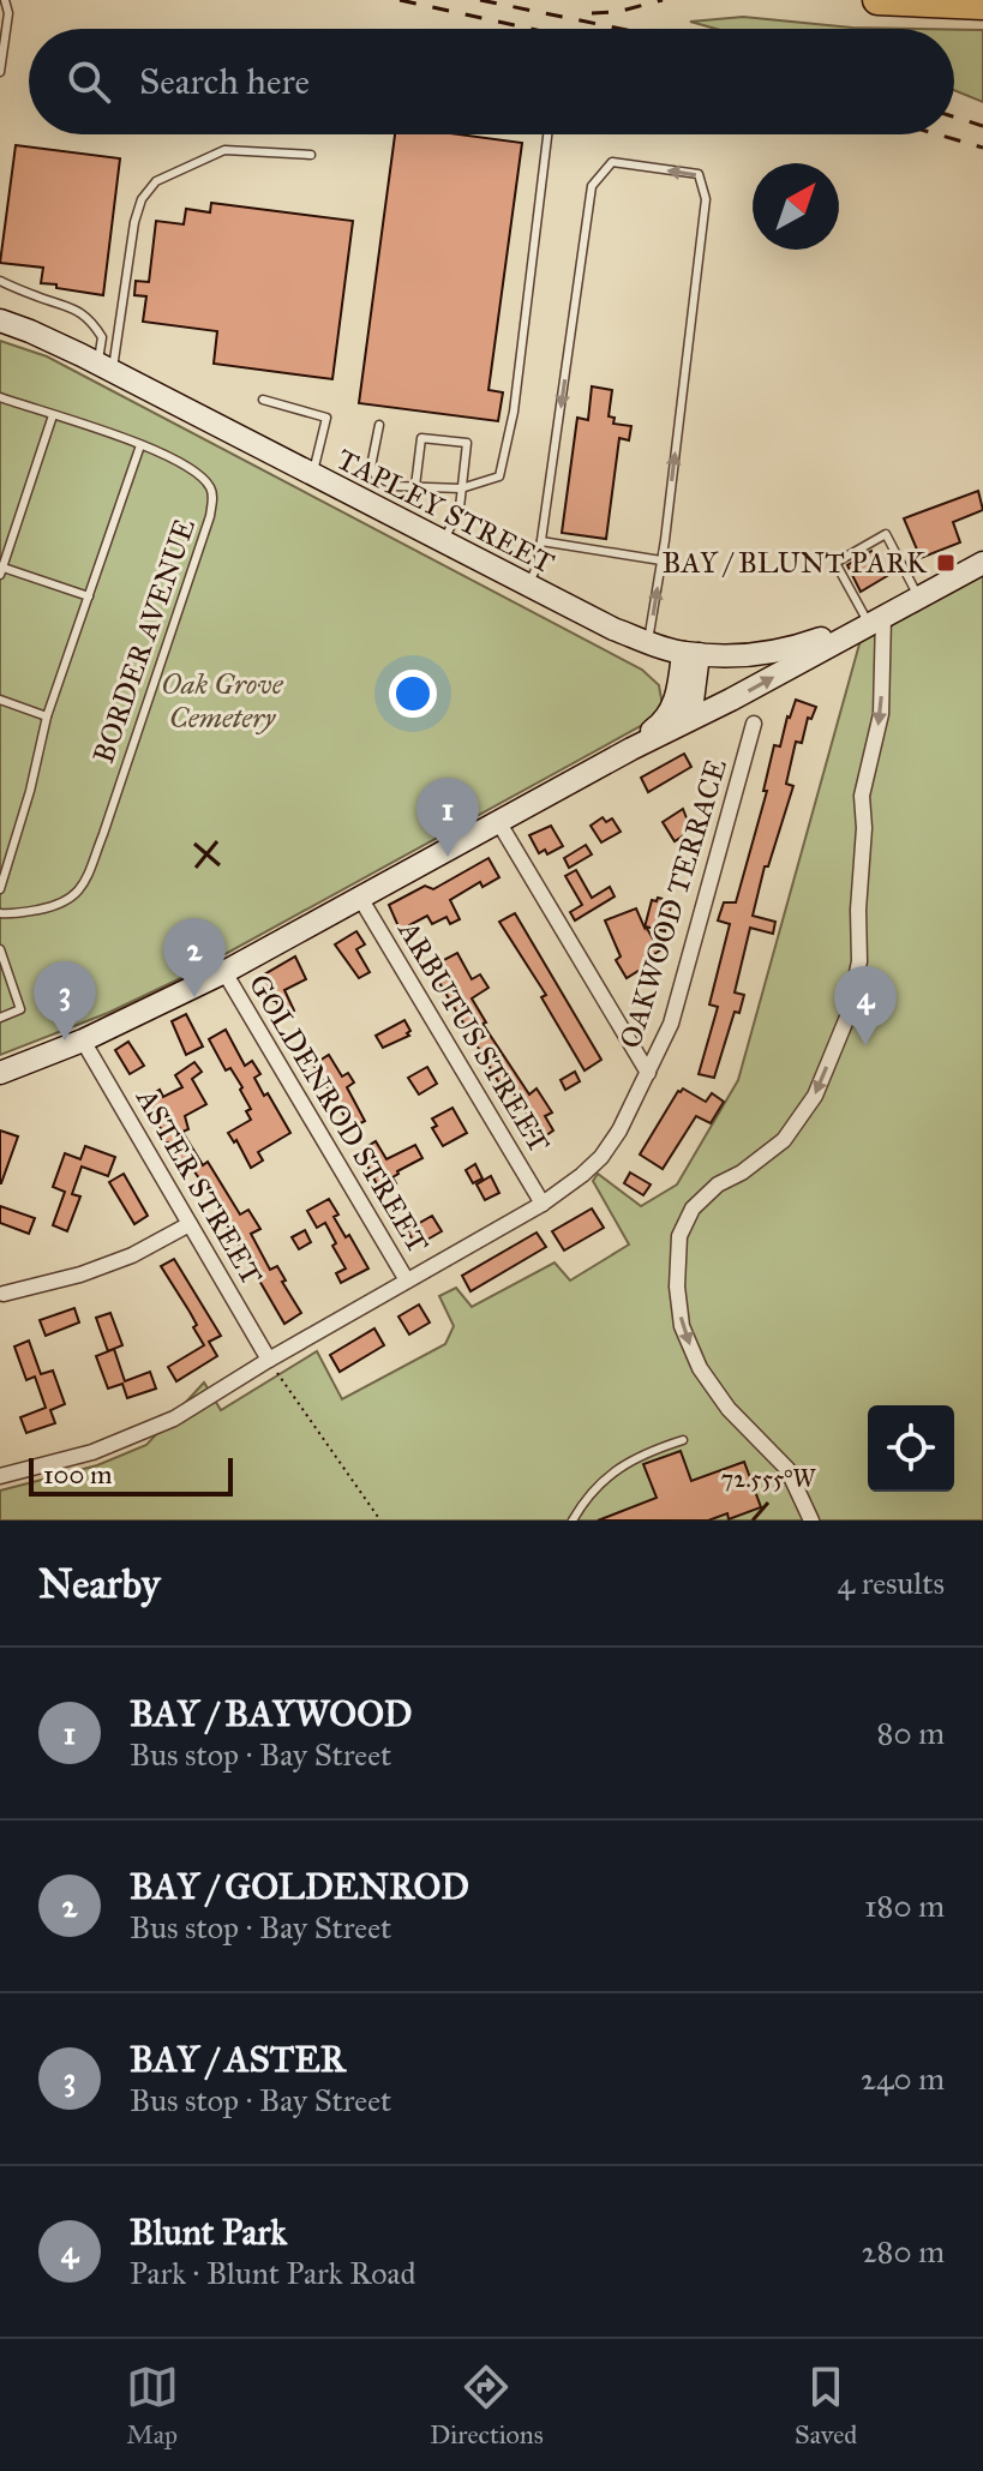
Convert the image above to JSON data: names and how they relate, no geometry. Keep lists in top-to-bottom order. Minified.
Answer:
{"streets":{"main road":["TAPLEY STREET"],"street":["OAKWOOD TERRACE","ARBUTUS STREET","GOLDENROD STREET","ASTER STREET"],"lane":["BORDER AVENUE"]},"crossings":[["OAKWOOD TERRACE","ARBUTUS STREET"],["OAKWOOD TERRACE","GOLDENROD STREET"],["OAKWOOD TERRACE","ASTER STREET"]],"parks":["Oak Grove Cemetery"],"places":{"transit":["BAY / BLUNT PARK"]},"scale_bar":"100 m","north":"top right","page":{"search":"Search here","pins":["1","2","3","4"],"scale":"100 m","heading":["Nearby","4 results"],"list":[{"mark":"1","name":"BAY / BAYWOOD","note":"Bus stop · Bay Street","value":"80 m"},{"mark":"2","name":"BAY / GOLDENROD","note":"Bus stop · Bay Street","value":"180 m"},{"mark":"3","name":"BAY / ASTER","note":"Bus stop · Bay Street","value":"240 m"},{"mark":"4","name":"Blunt Park","note":"Park · Blunt Park Road","value":"280 m"}],"nav":["Map","Directions","Saved"]},"coordinates":["72.555°W"]}
